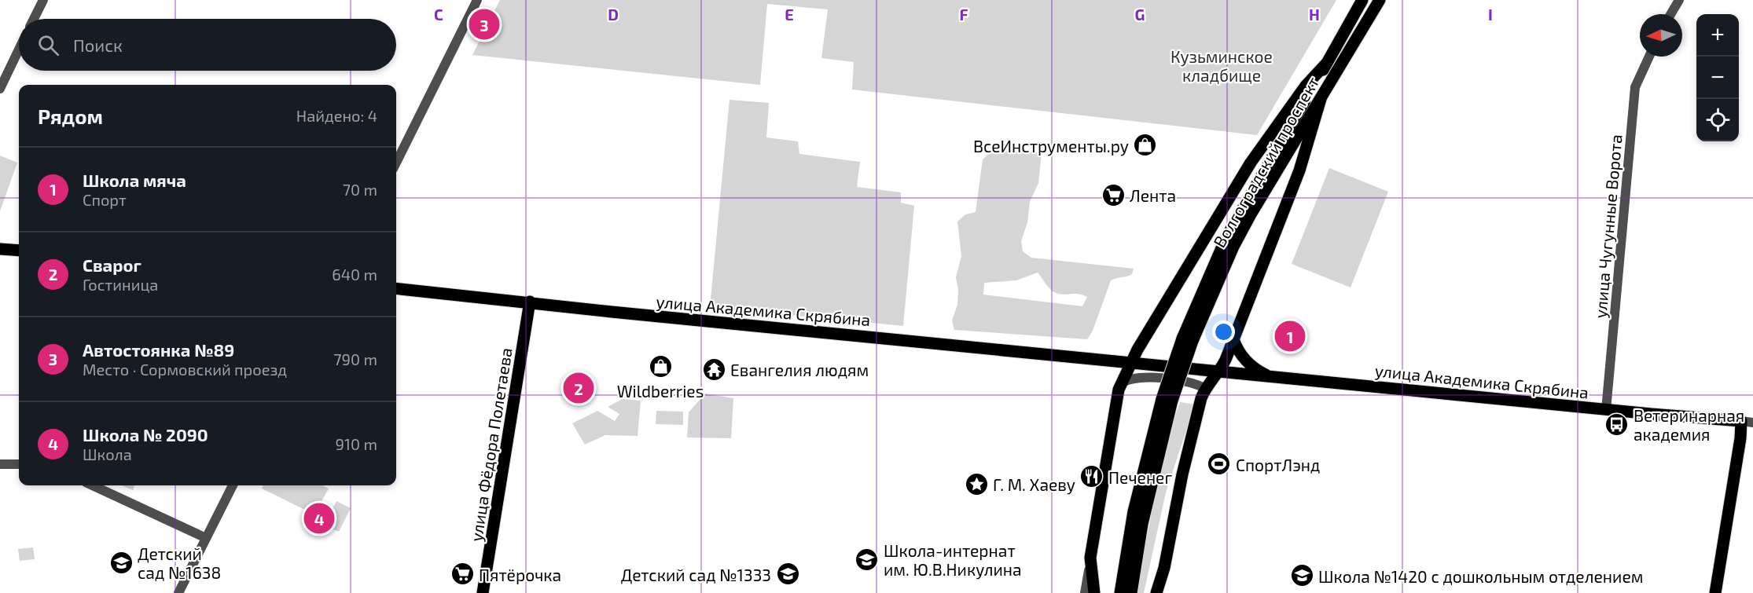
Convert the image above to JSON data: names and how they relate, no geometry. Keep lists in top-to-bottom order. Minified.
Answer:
{"streets":{"main road":["Волгоградский проспект","улица Академика Скрябина","улица Фёдора Полетаева"],"street":["улица Чугунные Ворота"]},"crossings":[["улица Чугунные Ворота","улица Академика Скрябина"],["улица Академика Скрябина","улица Фёдора Полетаева"]],"parks":["Кузьминское кладбище"],"places":{"shop":["ВсеИнструменты.ру","Wildberries"],"supermarket":["Лента","Пятёрочка"],"temple":["Евангелия людям"],"bus stop":["Ветеринарная академия"],"sports":["СпортЛэнд"],"restaurant":["Печенег"],"place":["Г. М. Хаеву"],"school or university":["Школа-интернат им. Ю.В.Никулина","Детский сад №1638","Детский сад №1333","Школа №1420 с дошкольным отделением"]},"north":"left","page":{"pins":["3","1","2","4"],"map_buttons":["+","−"],"search":"Поиск","heading":["Рядом","Найдено: 4"],"list":[{"mark":"1","name":"Школа мяча","note":"Спорт","value":"70 m"},{"mark":"2","name":"Сварог","note":"Гостиница","value":"640 m"},{"mark":"3","name":"Автостоянка №89","note":"Место · Сормовский проезд","value":"790 m"},{"mark":"4","name":"Школа № 2090","note":"Школа","value":"910 m"}]},"grid":{"columns":["C","D","E","F","G","H","I"]}}
